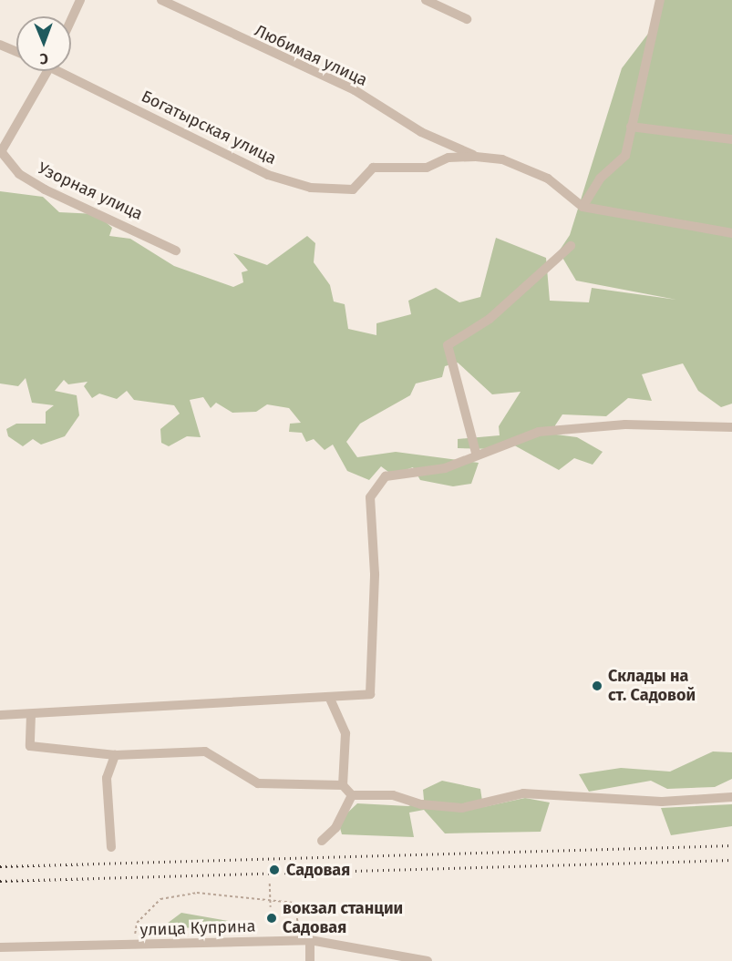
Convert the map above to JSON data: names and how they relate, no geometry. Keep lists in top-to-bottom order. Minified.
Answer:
{"streets":{"street":["Любимая улица","Богатырская улица","Узорная улица","улица Куприна"]},"crossings":[["Любимая улица","Богатырская улица"]],"places":["Склады на ст. Садовой","Садовая","вокзал станции Садовая"],"north":"bottom"}
